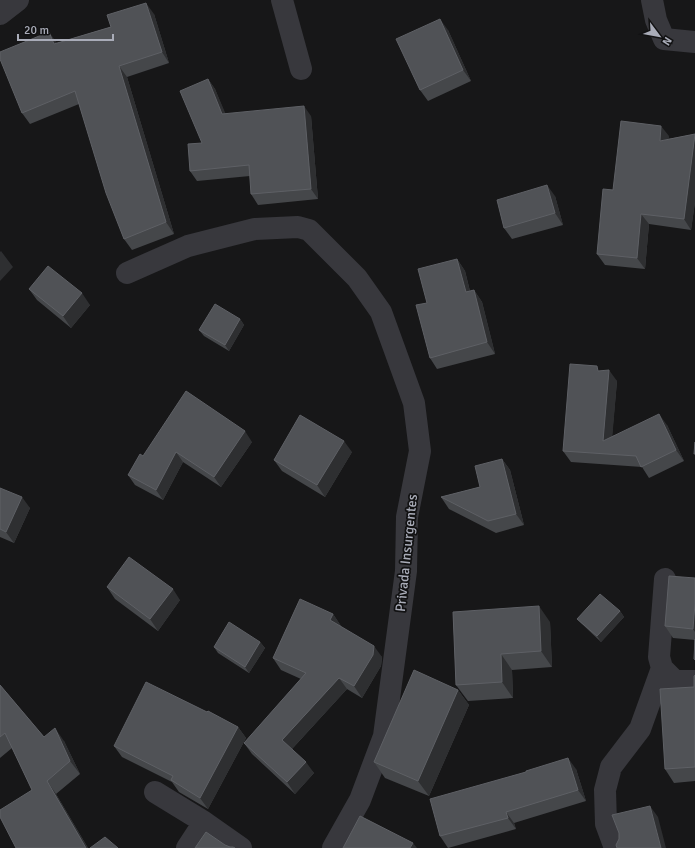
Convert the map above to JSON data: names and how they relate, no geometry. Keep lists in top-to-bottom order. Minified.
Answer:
{"streets":{"street":["Privada Insurgentes"]},"scale_bar":"20 m","north":"bottom right"}
